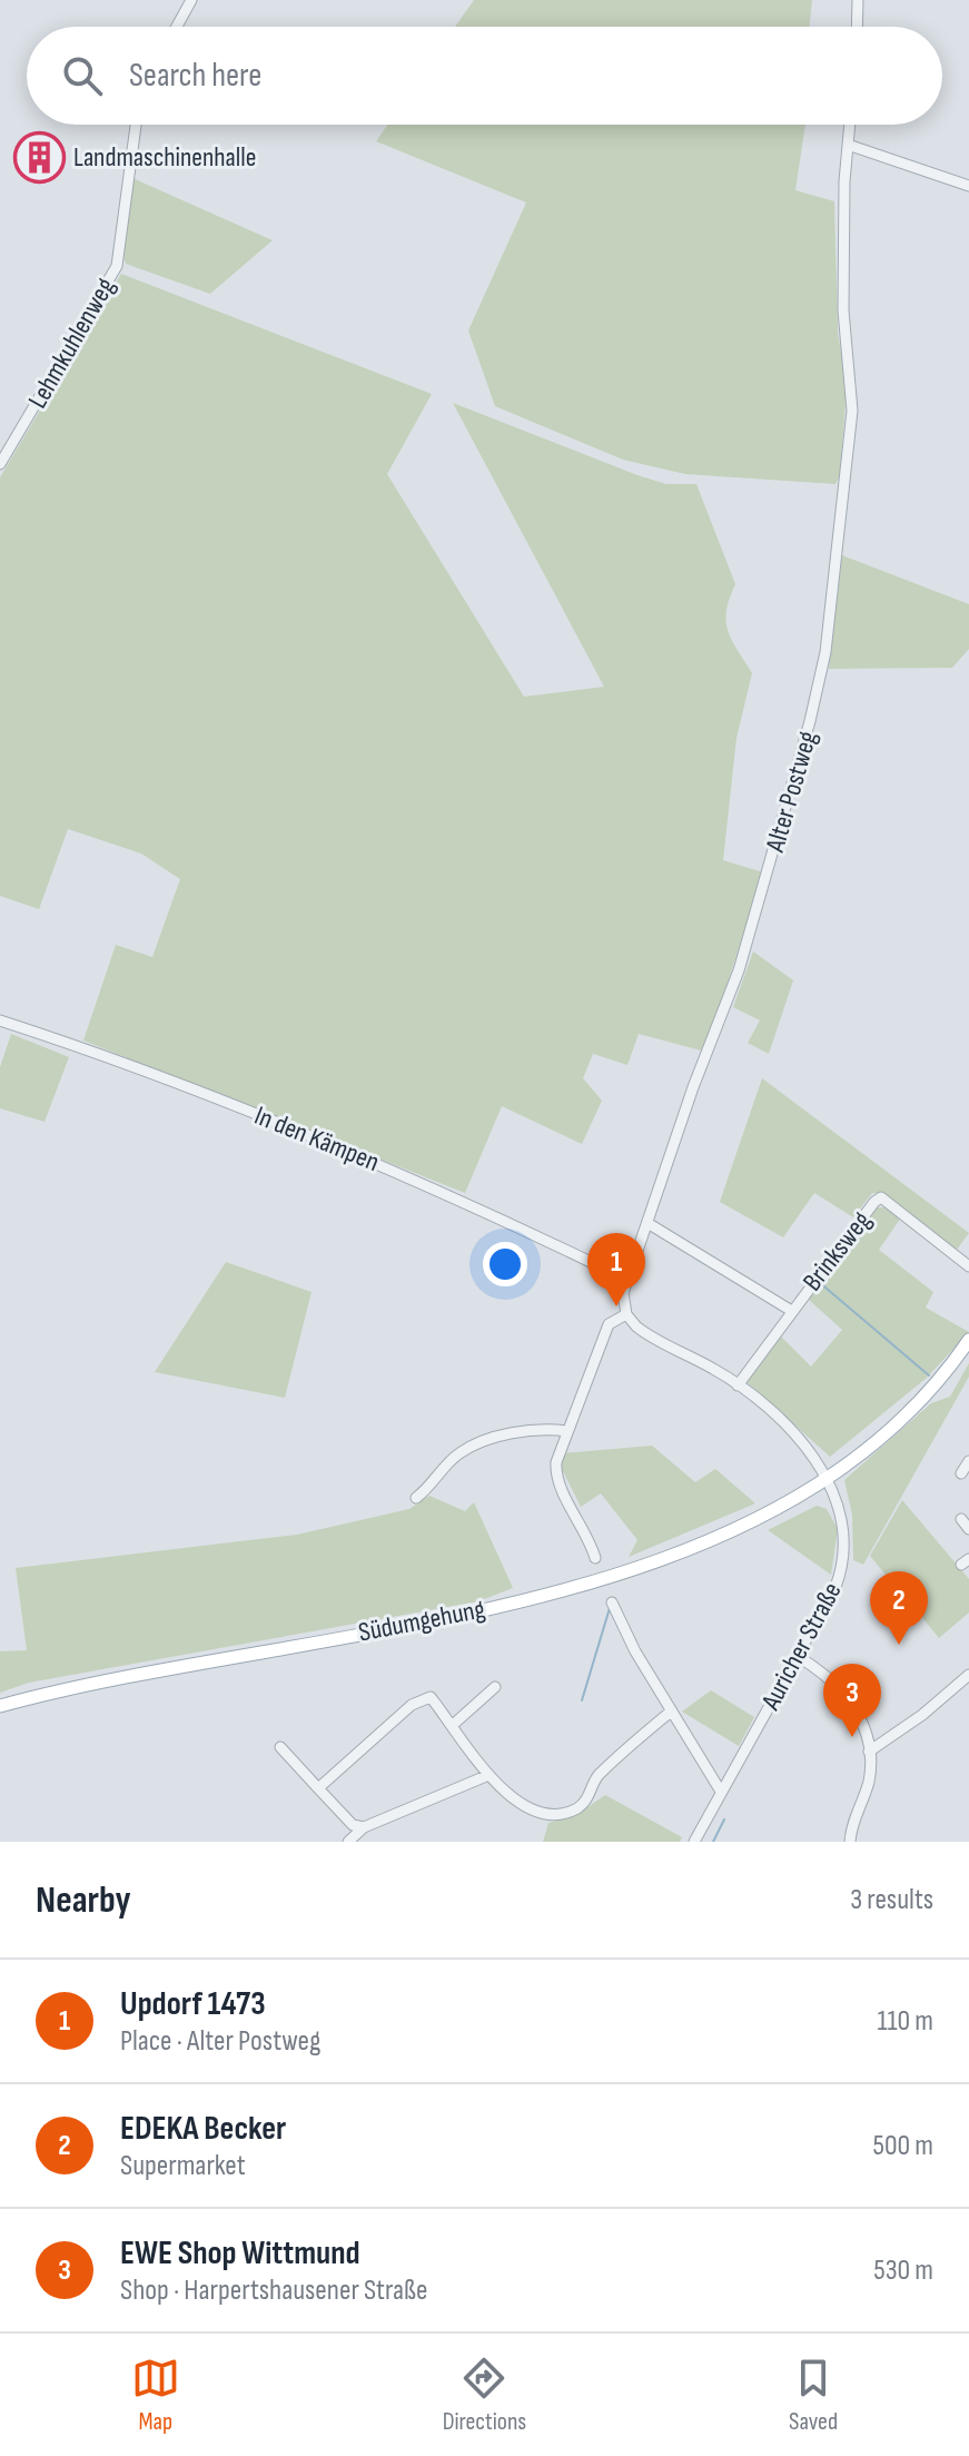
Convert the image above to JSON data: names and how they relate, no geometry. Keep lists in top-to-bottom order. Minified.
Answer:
{"streets":{"main road":["Südumgehung"],"street":["Lehmkuhlenweg","Alter Postweg","In den Kämpen","Brinksweg","Auricher Straße"]},"crossings":[["Alter Postweg","In den Kämpen"],["Alter Postweg","Brinksweg"],["Alter Postweg","Auricher Straße"],["Brinksweg","Auricher Straße"],["Südumgehung","Auricher Straße"]],"places":{"building":["Landmaschinenhalle"]},"page":{"search":"Search here","pins":["1","2","3"],"heading":["Nearby","3 results"],"list":[{"mark":"1","name":"Updorf 1473","note":"Place · Alter Postweg","value":"110 m"},{"mark":"2","name":"EDEKA Becker","note":"Supermarket","value":"500 m"},{"mark":"3","name":"EWE Shop Wittmund","note":"Shop · Harpertshausener Straße","value":"530 m"}],"nav":["Map","Directions","Saved"]}}
